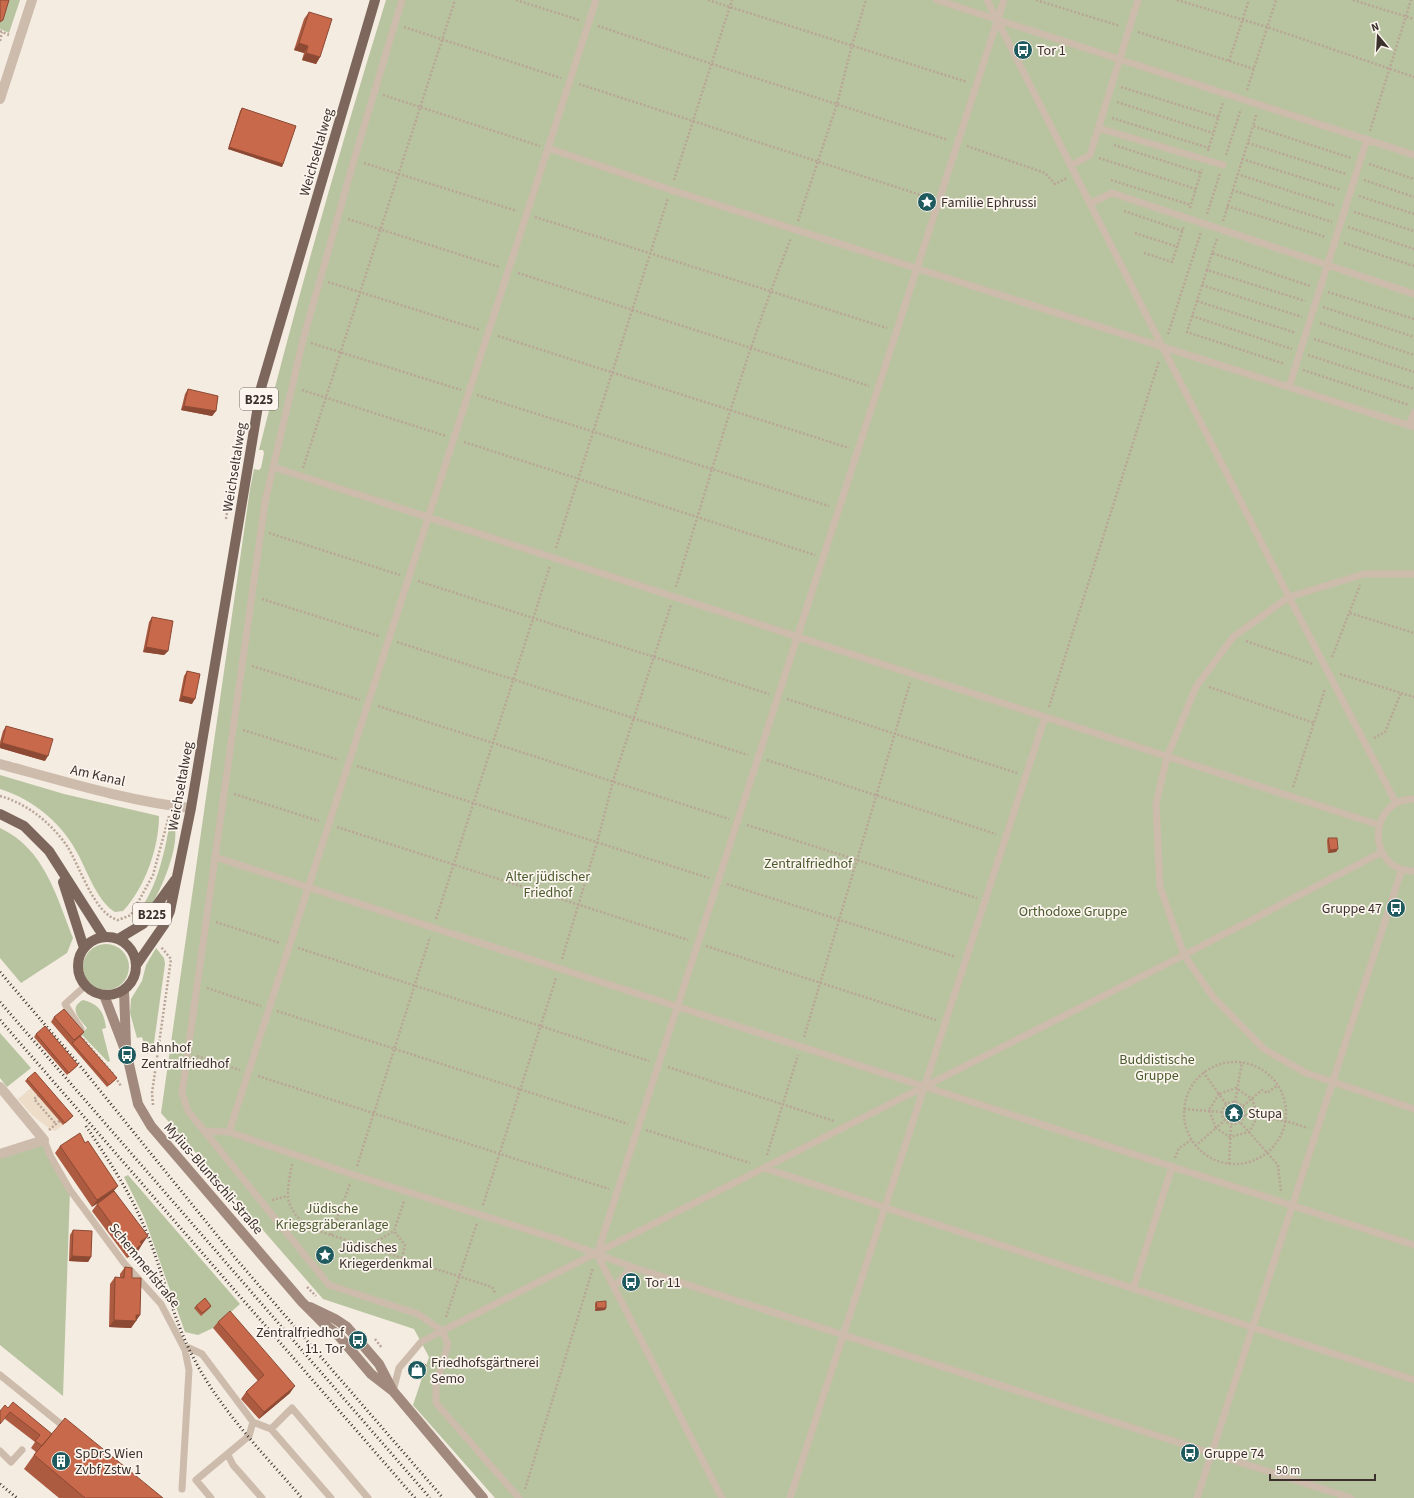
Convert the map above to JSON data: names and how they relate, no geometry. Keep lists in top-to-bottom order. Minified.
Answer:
{"streets":{"main road":["Weichseltalweg","B225"],"street":["Am Kanal","Mylius-Bluntschli-Straße","Schemmerlstraße"]},"crossings":[["Weichseltalweg","B225"],["Weichseltalweg","Am Kanal"],["Weichseltalweg","Mylius-Bluntschli-Straße"],["B225","Mylius-Bluntschli-Straße"]],"parks":["Zentralfriedhof","Alter jüdischer Friedhof","Orthodoxe Gruppe","Buddistische Gruppe","Jüdische Kriegsgräberanlage"],"places":{"bus stop":["Tor 1","Gruppe 47","Bahnhof Zentralfriedhof","Tor 11","Zentralfriedhof 11. Tor","Gruppe 74"],"place":["Familie Ephrussi","Jüdisches Kriegerdenkmal"],"temple":["Stupa"],"shop":["Friedhofsgärtnerei Semo"],"building":["SpDrS Wien Zvbf Zstw 1"]},"scale_bar":"50 m","north":"top"}
